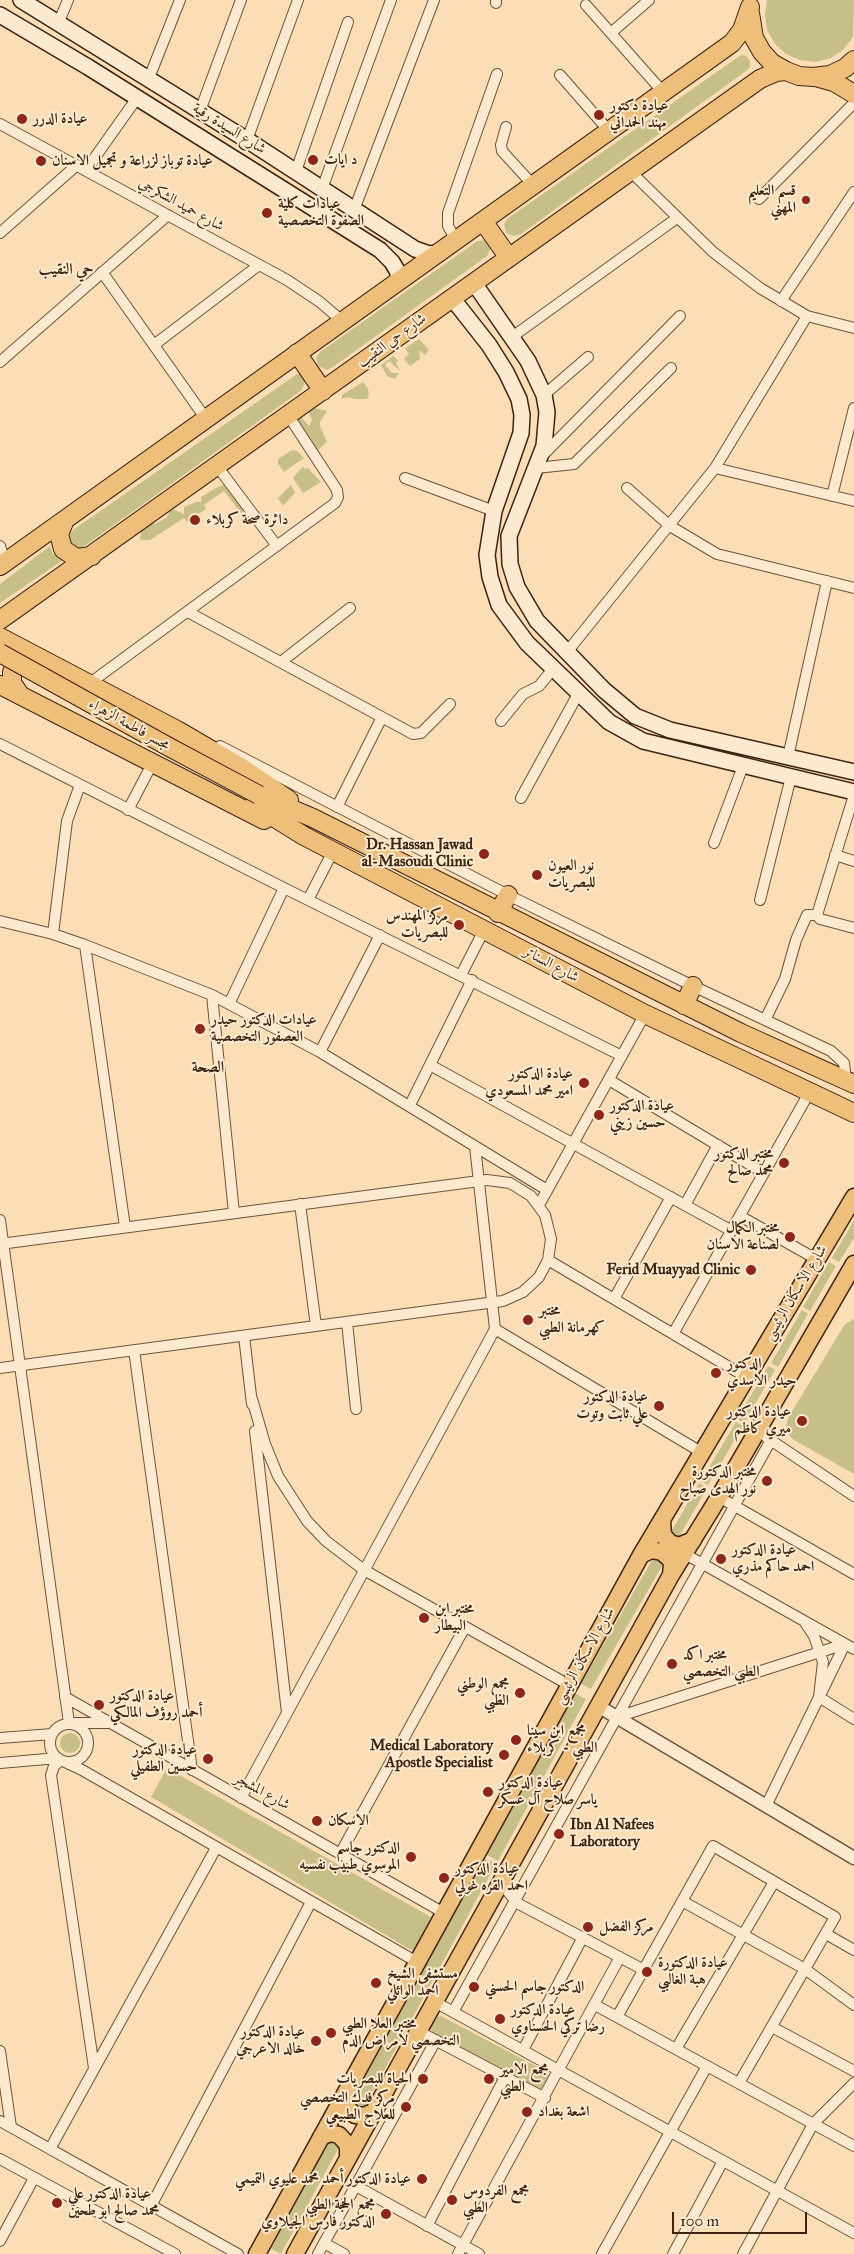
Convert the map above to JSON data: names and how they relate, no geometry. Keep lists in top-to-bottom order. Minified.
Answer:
{"streets":{"highway":["شارع حي النقيب","مجسر فاطمة الزهراء","شارع السناتر"],"main road":["شارع السيدة رقية","شارع الاسكان الرئيسي"],"street":["شارع حميد الشكرجي","شارع المشجر"]},"crossings":[["مجسر فاطمة الزهراء","شارع السناتر"],["شارع الاسكان الرئيسي","شارع المشجر"]],"districts":["حي النقيب","الصحة"],"places":["عيادة دكتور مهند الحمداني","عيادة الدرر","د ايات","عيادة توباز لزراعة و تجميل الاسنان","قسم التعليم المهني","عيادات كلية الصفوة التخصصية","دائرة صحة كربلاء","Dr. Hassan Jawad al-Masoudi Clinic","نور العيون للبصريات","مركز المهندس للبصريات","عيادات الدكتور حيدر العصفور التخصصية","عيادة الدكتور امير محمد المسعودي","عيادة الدكتور حسين زيني","مختبر الدكتور محمد صالح","مختبر الكمال لصناعة الاسنان","Ferid Muayyad Clinic","مختبر كهرمانة الطبي","الدكتور حيدر الاسدي","عيادة الدكتور علي ثابت وتوت","عيادة الدكتور ميري كاظم","مختبر الدكتورة نور الهدى صباح","عيادة الدكتور احمد حاكم مذري","مختبر ابن البيطار","مختبر اكد الطبي التخصصي","مجمع الوطني الطبي","عيادة الدكتور أحمد روؤف المالكي","مجمع ابن سينا الطبي - كربلاء","Medical Laboratory Apostle Specialist","عيادة الدكتور حسين الطفيلي","عيادة الدكتور ياسر صلاح آل عسكر","الاسكان","Ibn Al Nafees Laboratory","الدكتور جاسم الموسوي طبيب نفسيه","عيادة الدكتور احمد القره غولي","مركز الفضل","عيادة الدكتورة هبة الغالبي","مستشفى الشيخ احمد الوائلي","الدكتور جاسم الحسني","عيادة الدكتور رضا تركي الحسناوي","مختبر العلا الطبي التخصصي لامراض الدم","عيادة الدكتور خالد الاعرجي","الحياة للبصريات","مجمع الامير الطبي","مركز فدك التخصصي للعلاج الطبيعي","اشعة بغداد","عيادة الدكتور أحمد محمد عليوي التميمي","مجمع الفردوس الطبي","عيادة الدكتور علي محمد صالح ابو طحين","مجمع الحجة الطبي الدكتور فارس الجيلاوي"],"scale_bar":"100 m"}
